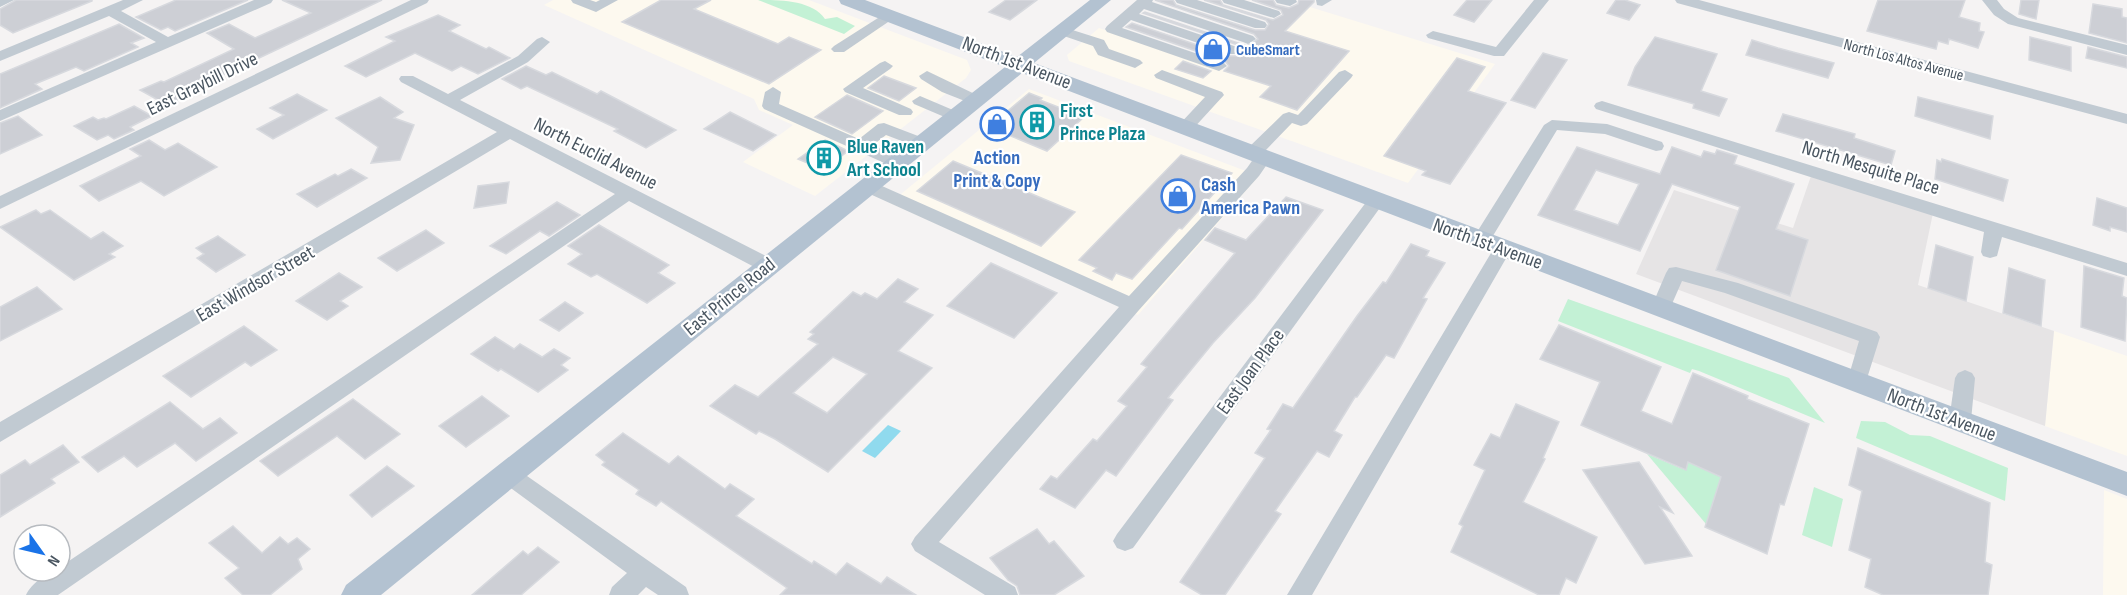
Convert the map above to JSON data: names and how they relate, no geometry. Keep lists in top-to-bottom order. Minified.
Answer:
{"streets":{"main road":["North 1st Avenue","East Prince Road"],"street":["North Los Altos Avenue","East Graybill Drive","North Euclid Avenue","North Mesquite Place","East Windsor Street","East Joan Place"]},"crossings":[["North 1st Avenue","East Prince Road"],["North 1st Avenue","East Joan Place"],["North Euclid Avenue","East Windsor Street"],["North Euclid Avenue","East Prince Road"]],"places":{"shop":["CubeSmart","Action Print & Copy","Cash America Pawn"],"building":["First Prince Plaza","Blue Raven Art School"]},"north":"bottom right"}
